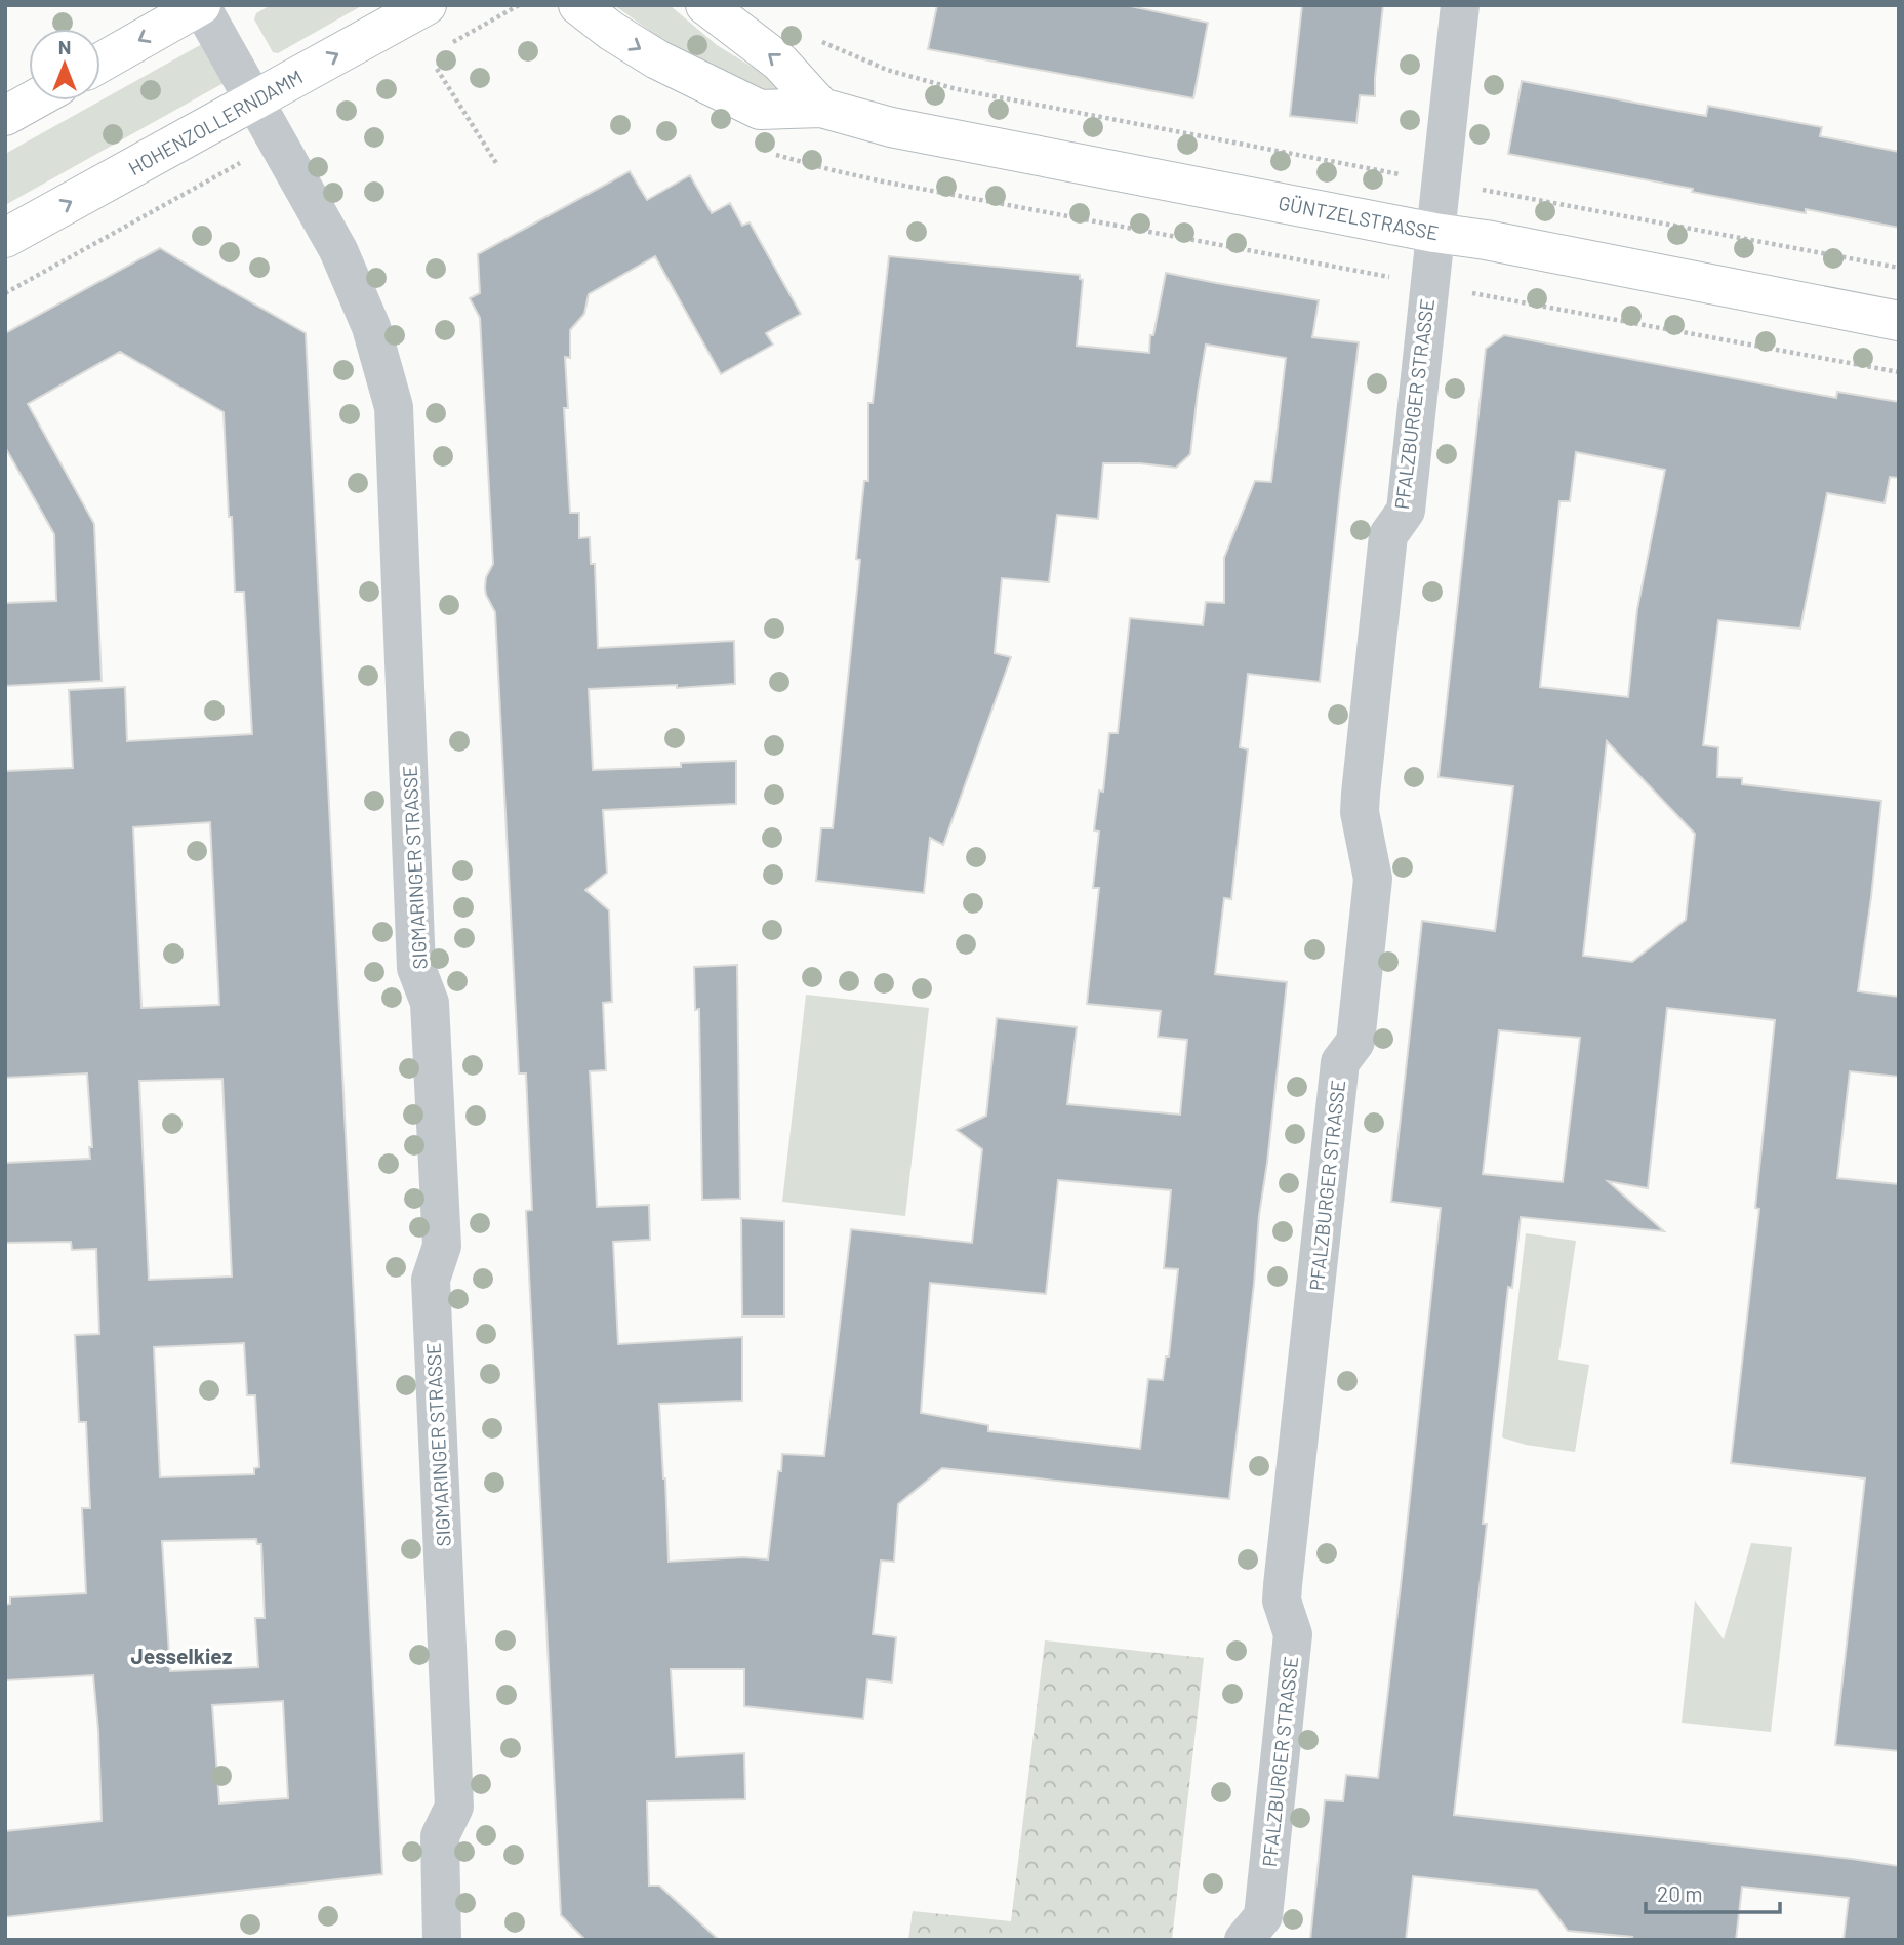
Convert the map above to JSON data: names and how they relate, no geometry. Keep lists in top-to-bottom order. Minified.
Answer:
{"streets":{"street":["HOHENZOLLERNDAMM","GÜNTZELSTRASSE","PFALZBURGER STRASSE","SIGMARINGER STRASSE"]},"crossings":[["HOHENZOLLERNDAMM","SIGMARINGER STRASSE"],["GÜNTZELSTRASSE","PFALZBURGER STRASSE"]],"districts":["Jesselkiez"],"scale_bar":"20 m","north":"top"}
